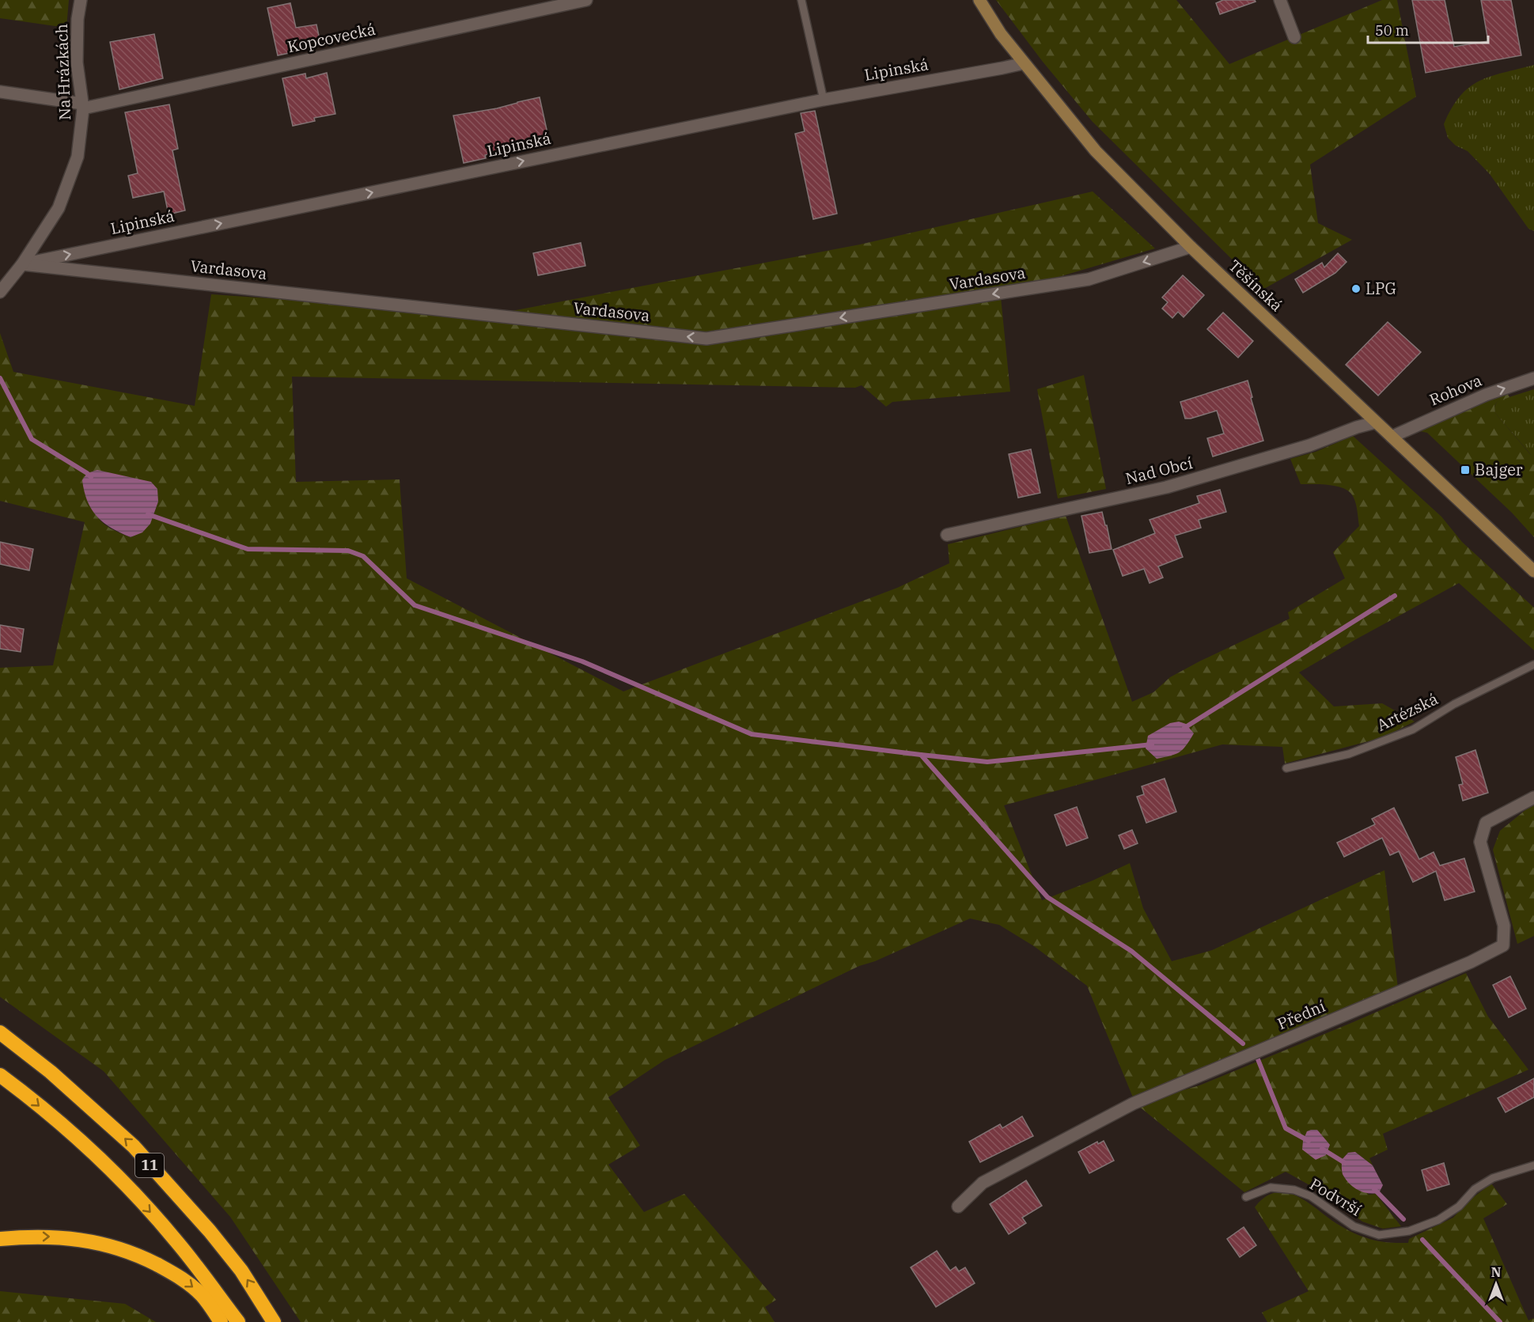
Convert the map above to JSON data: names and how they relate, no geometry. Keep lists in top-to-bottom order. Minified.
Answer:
{"streets":{"highway":["11"],"main road":["Těšínská"],"street":["Kopcovecká","Lipinská","Na Hrázkách","Vardasova","Rohova","Nad Obcí","Přední"],"lane":["Artézská","Podvrší"]},"crossings":[["Kopcovecká","Na Hrázkách"],["Lipinská","Na Hrázkách"],["Lipinská","Vardasova"],["Lipinská","Těšínská"],["Na Hrázkách","Vardasova"],["Vardasova","Těšínská"],["Těšínská","Rohova"],["Těšínská","Nad Obcí"]],"one_way":["Lipinská","Vardasova","Rohova"],"places":{"other":["LPG"],"transit":["Bajger"]},"scale_bar":"50 m","north":"top"}
